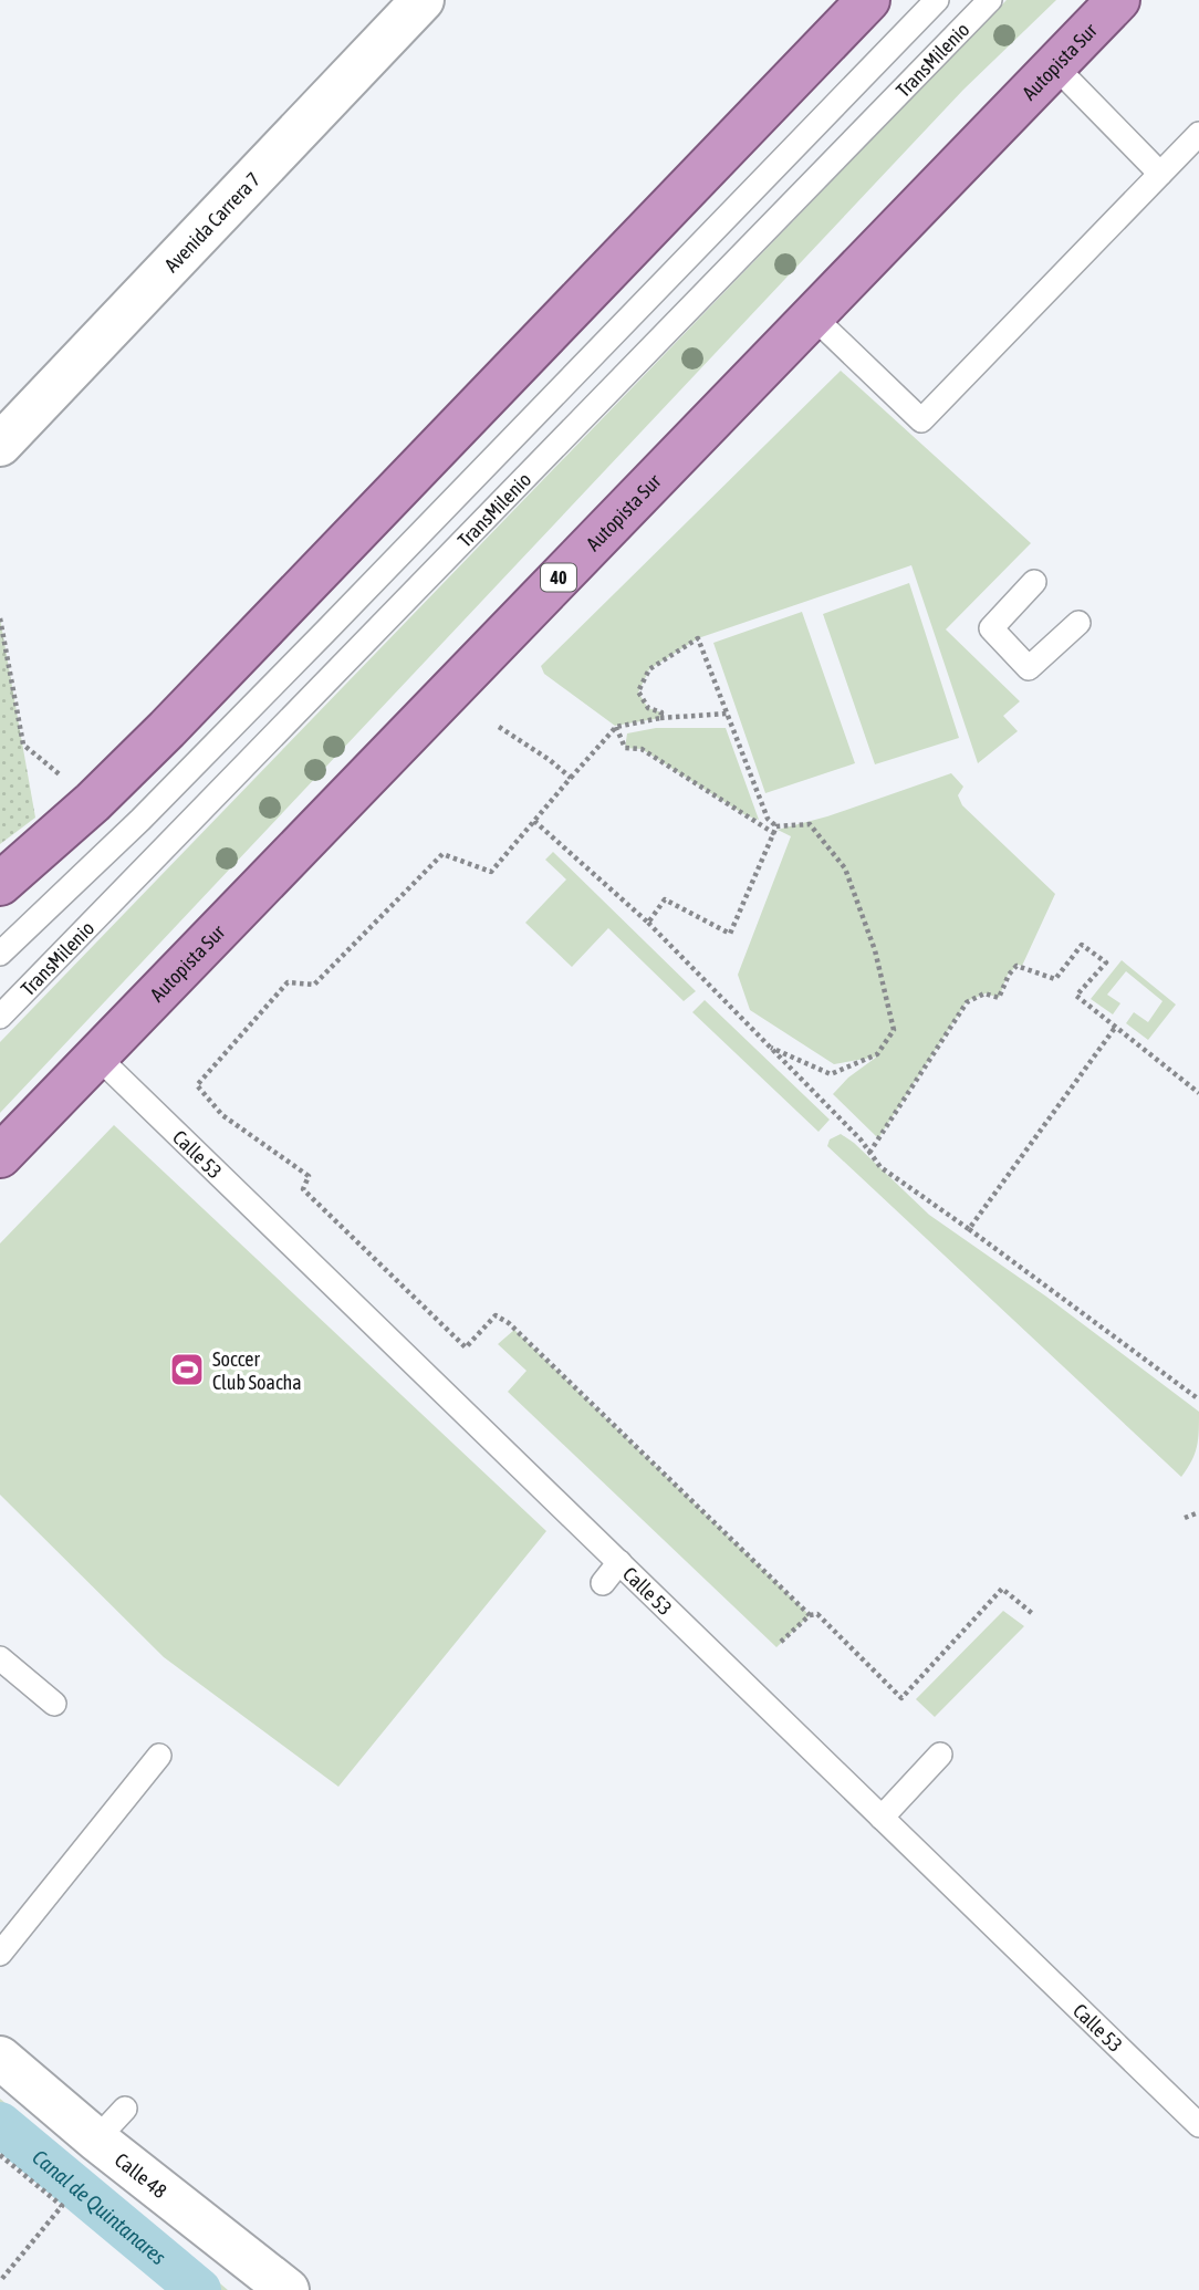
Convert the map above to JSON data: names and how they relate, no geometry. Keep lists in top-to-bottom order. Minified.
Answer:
{"streets":{"highway":["Autopista Sur","40"],"street":["Avenida Carrera 7","Calle 48"],"lane":["TransMilenio","Calle 53"]},"crossings":[["Autopista Sur","Calle 53"]],"water":["Canal de Quintanares"],"places":{"sports":["Soccer Club Soacha"]}}
